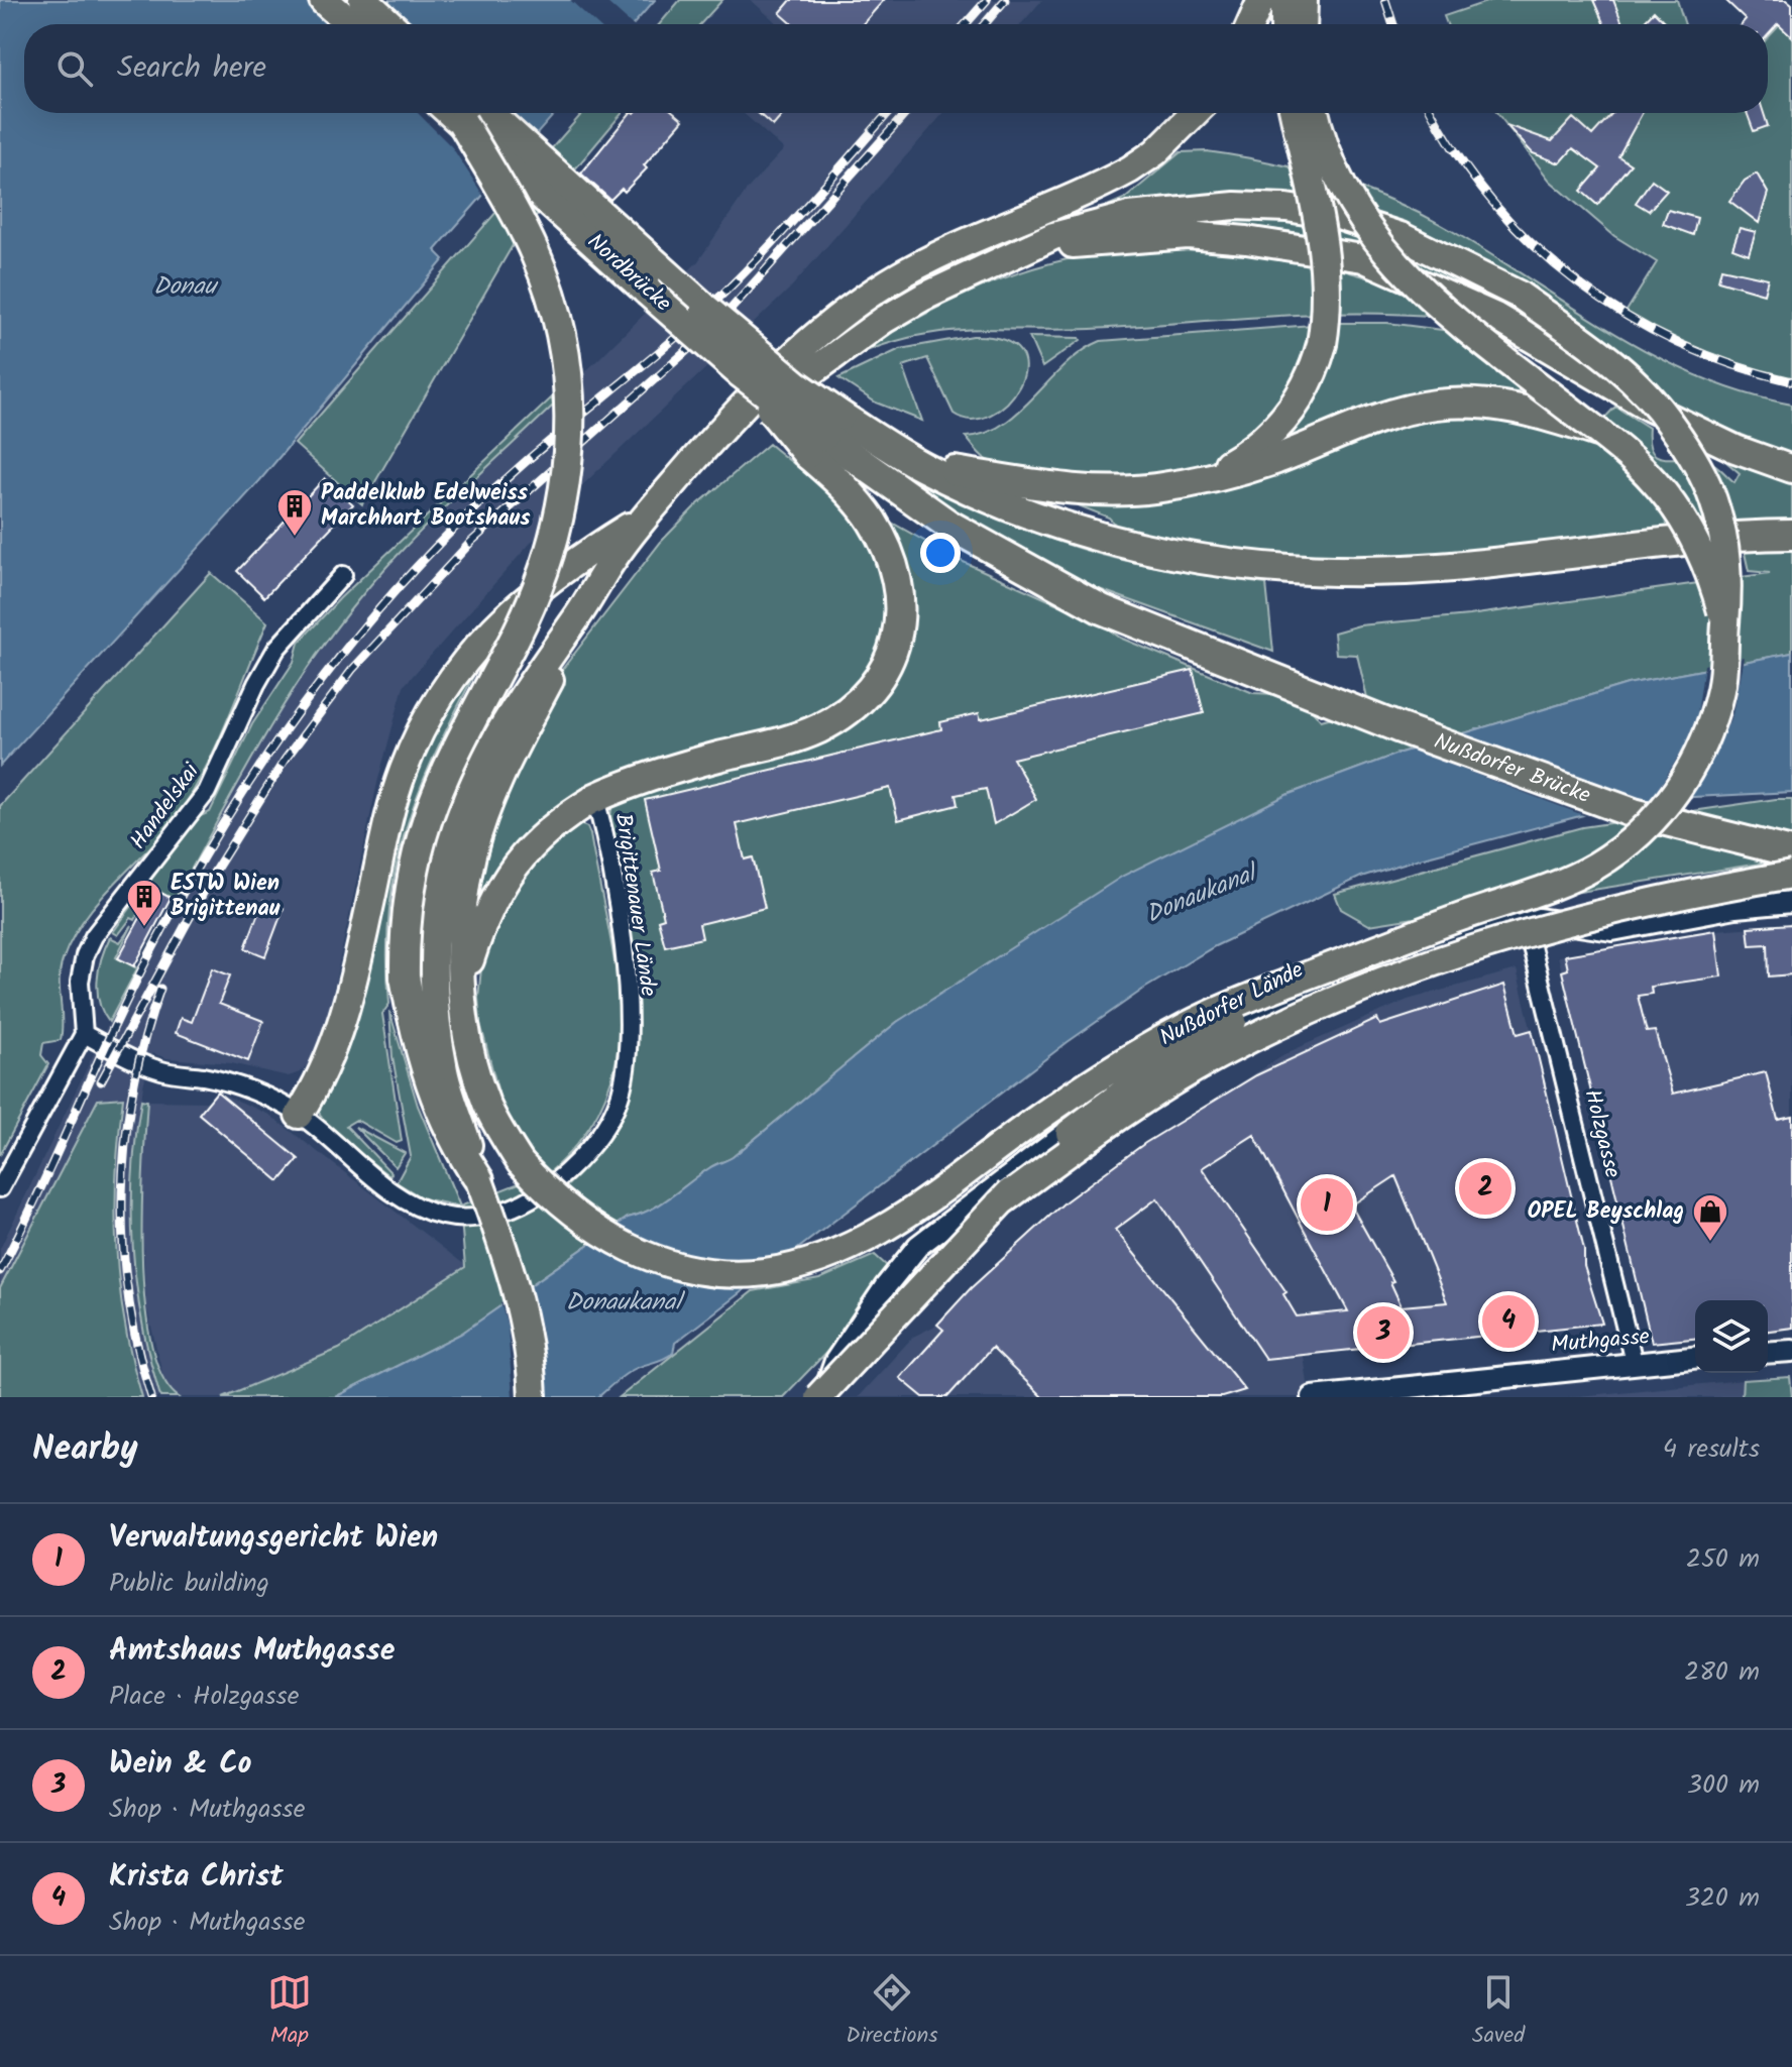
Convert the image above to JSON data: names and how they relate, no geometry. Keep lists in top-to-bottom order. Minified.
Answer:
{"streets":{"highway":["Nordbrücke","Nußdorfer Brücke"],"street":["Handelskai","Brigittenauer Lände","Nußdorfer Lände","Holzgasse","Muthgasse"]},"crossings":[["Nordbrücke","Nußdorfer Brücke"],["Nußdorfer Lände","Holzgasse"],["Holzgasse","Muthgasse"]],"water":["Donau","Donaukanal"],"places":{"building":["Paddelklub Edelweiss Marchhart Bootshaus","ESTW Wien Brigittenau"],"shop":["OPEL Beyschlag"]},"page":{"search":"Search here","pins":["2","1","4","3"],"heading":["Nearby","4 results"],"list":[{"mark":"1","name":"Verwaltungsgericht Wien","note":"Public building","value":"250 m"},{"mark":"2","name":"Amtshaus Muthgasse","note":"Place · Holzgasse","value":"280 m"},{"mark":"3","name":"Wein & Co","note":"Shop · Muthgasse","value":"300 m"},{"mark":"4","name":"Krista Christ","note":"Shop · Muthgasse","value":"320 m"}],"nav":["Map","Directions","Saved"]}}
